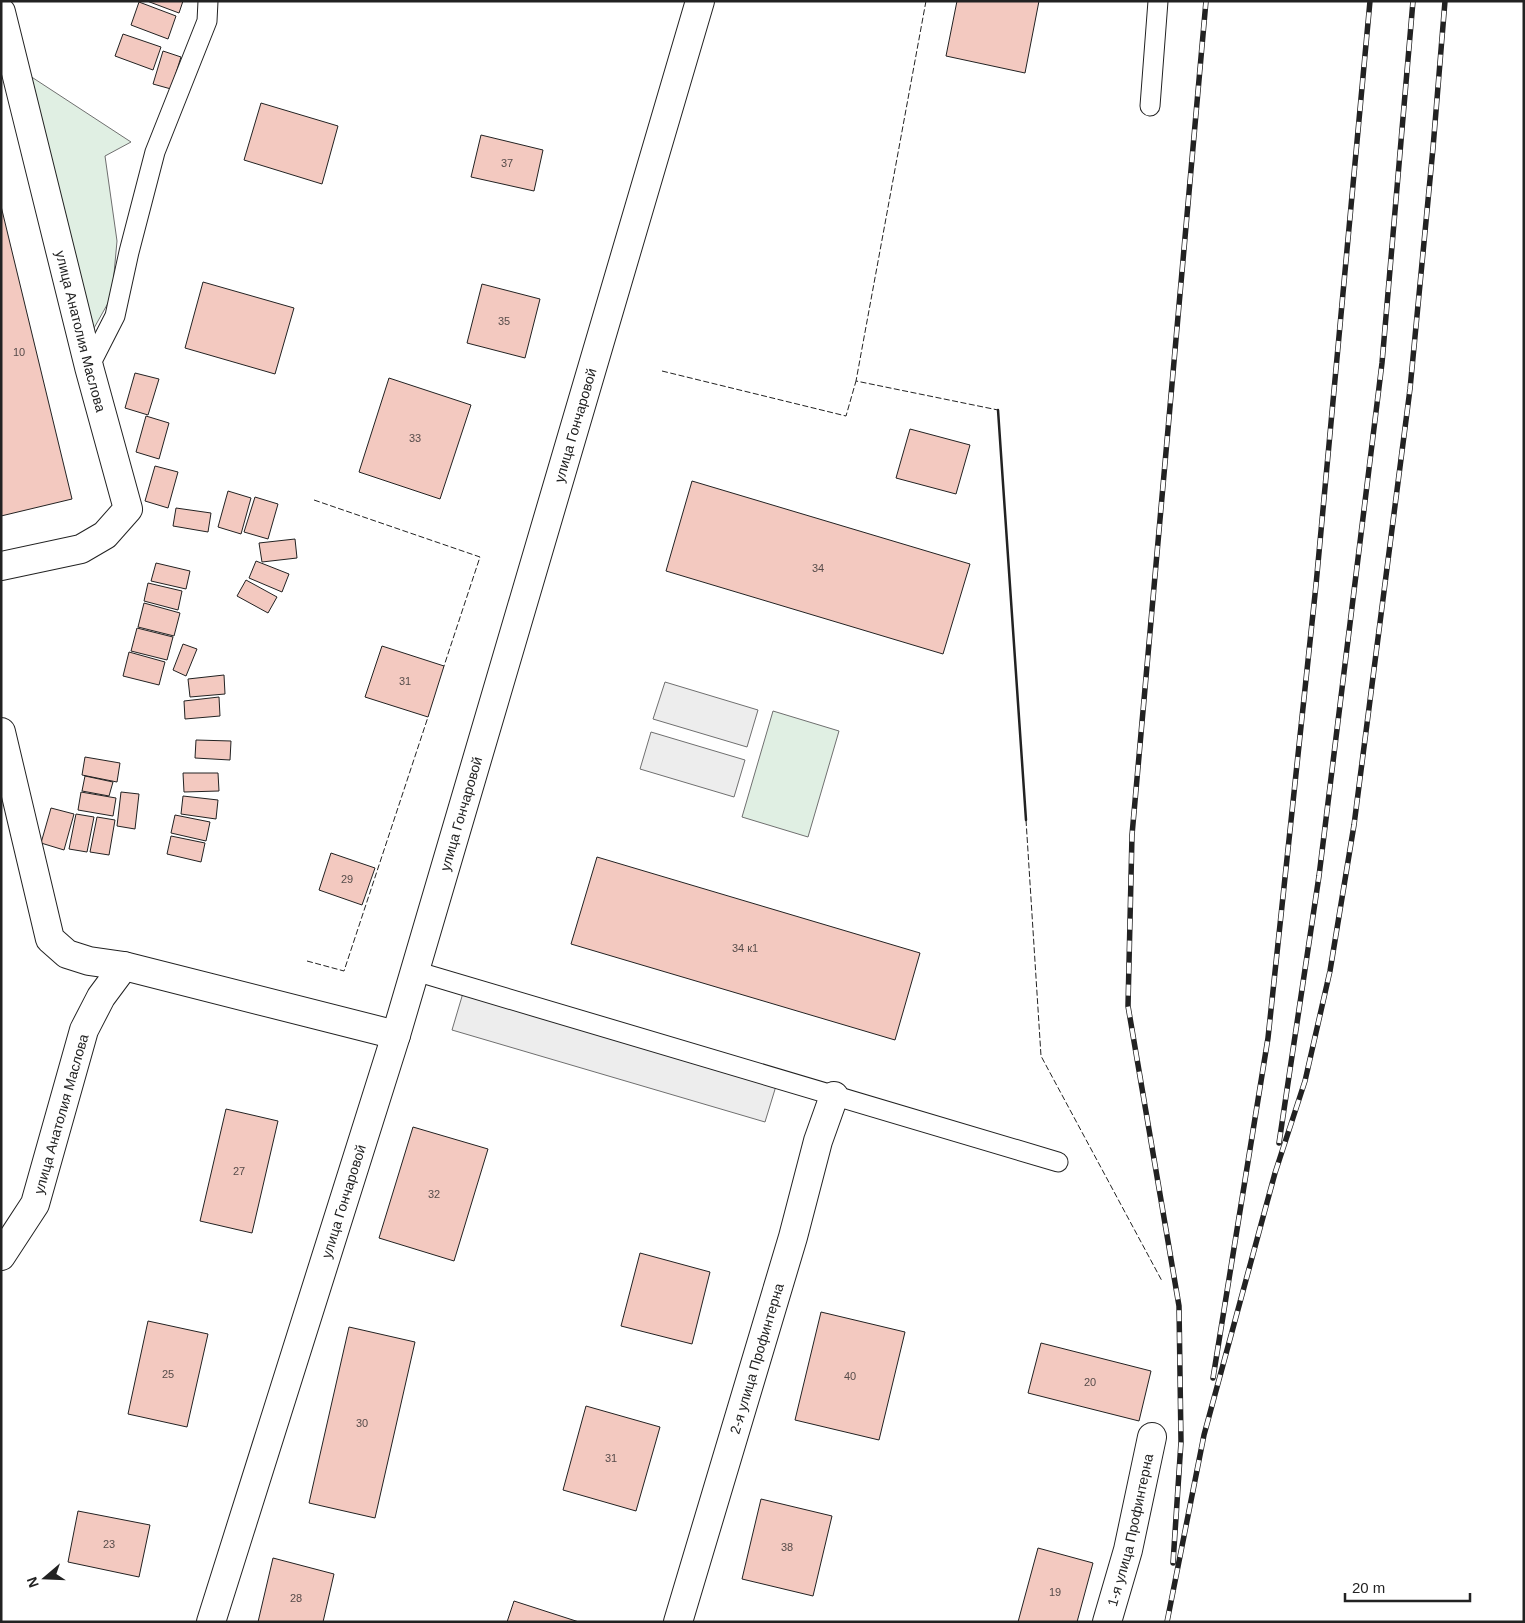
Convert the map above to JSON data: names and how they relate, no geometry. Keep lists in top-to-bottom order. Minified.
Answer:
{"streets":{"street":["улица Анатолия Маслова","улица Гончаровой","2-я улица Профинтерна","1-я улица Профинтерна"]},"house_numbers":["37","35","10","33","34","31","29","34 к1","27","32","25","40","20","30","31","23","38","19","28"],"scale_bar":"20 m","north":"left"}
